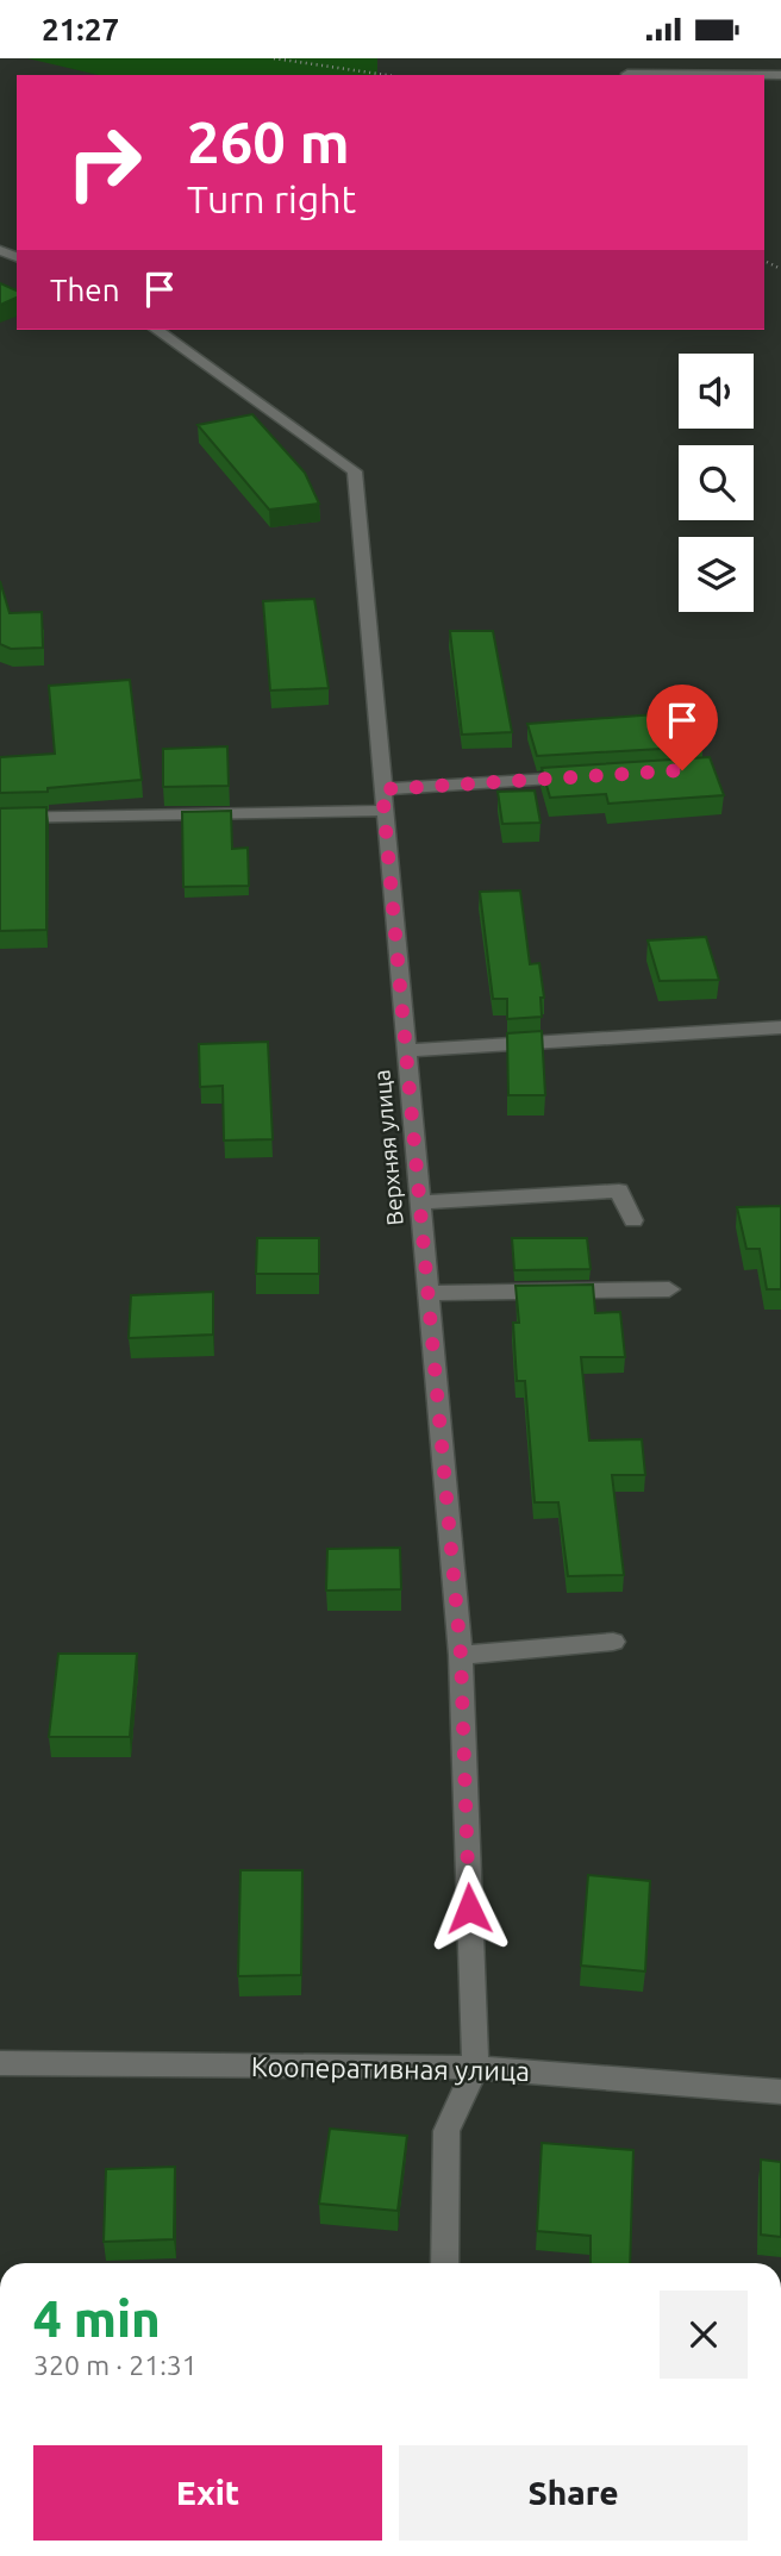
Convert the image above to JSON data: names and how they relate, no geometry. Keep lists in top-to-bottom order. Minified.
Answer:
{"streets":{"street":["Верхняя улица","Кооперативная улица"]},"crossings":[["Верхняя улица","Кооперативная улица"]],"page":{"status":"21:27","turn":["260 m","Turn right"],"then":"Then","heading":["4 min","320 m · 21:31"],"buttons":["Exit","Share"]}}
